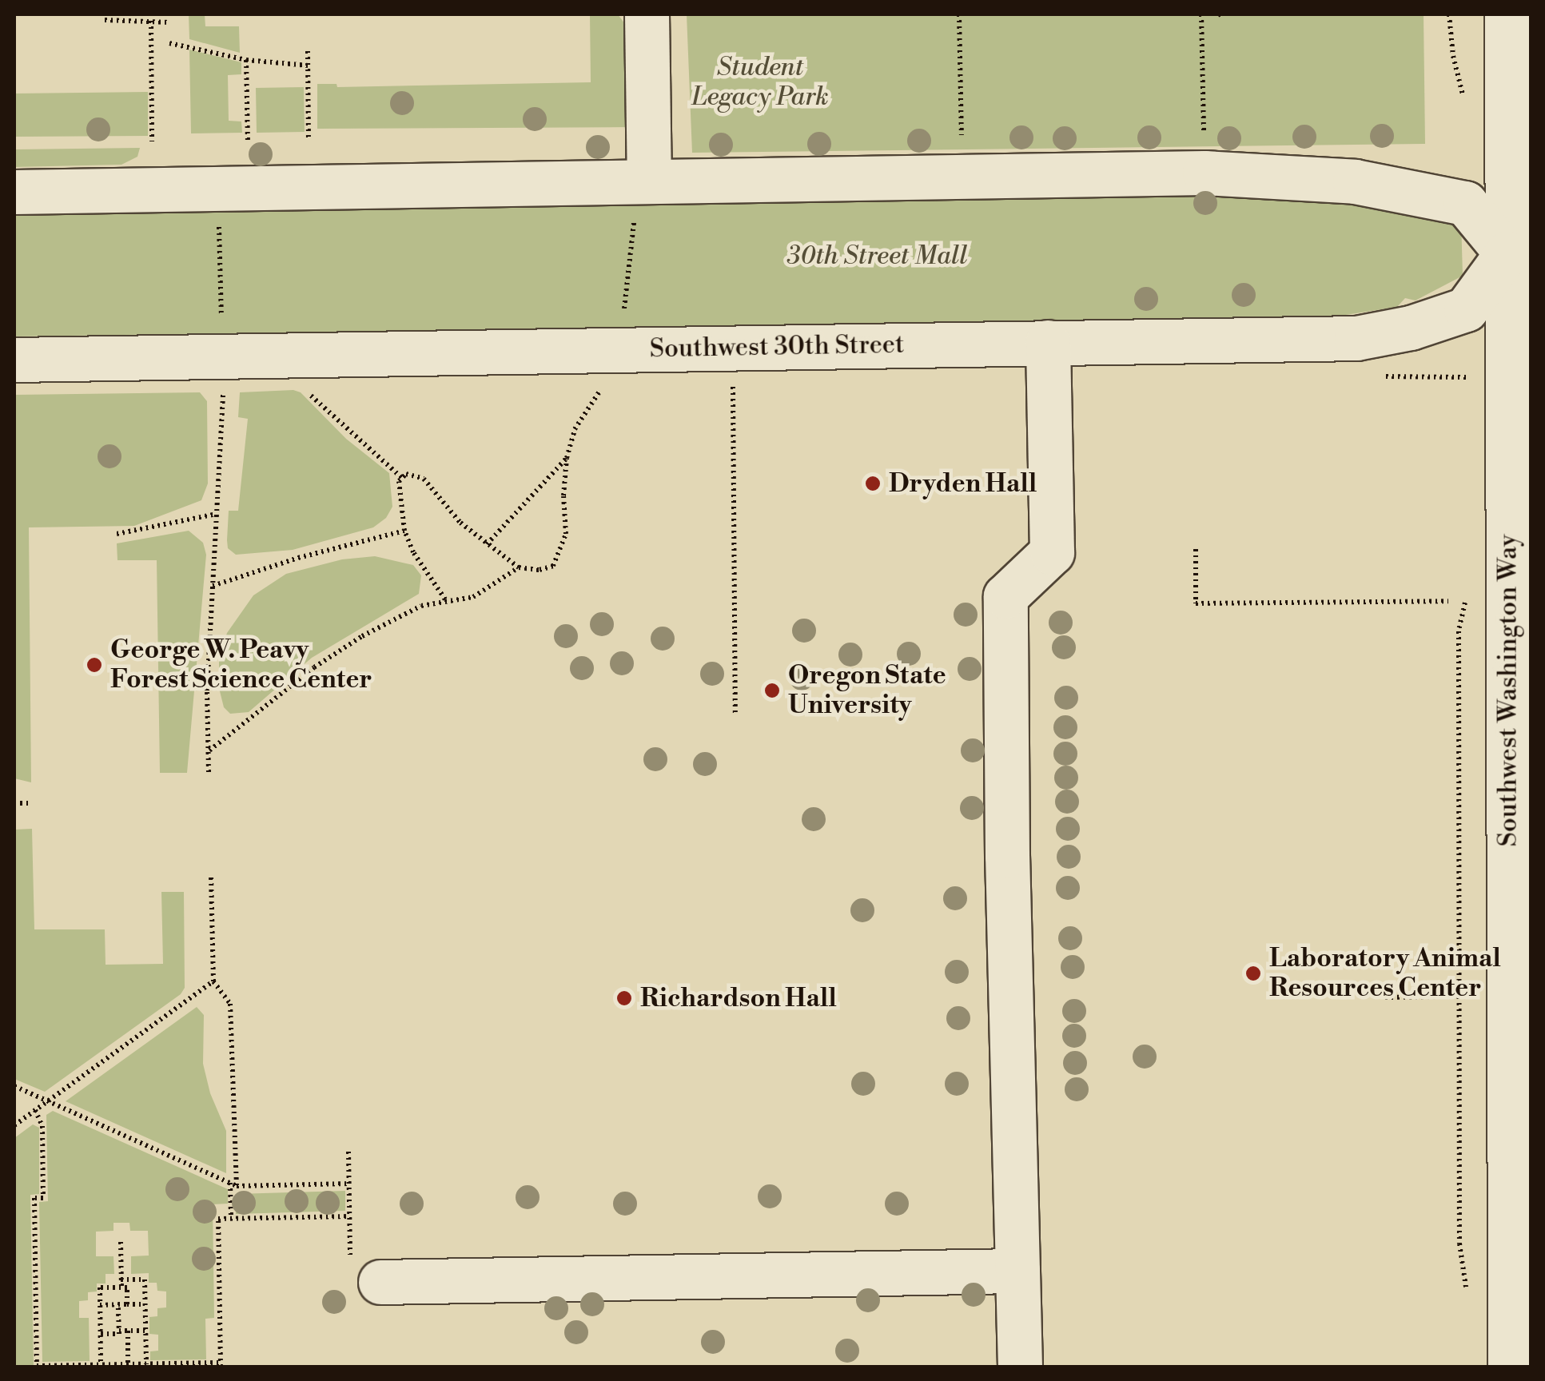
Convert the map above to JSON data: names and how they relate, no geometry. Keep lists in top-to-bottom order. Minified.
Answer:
{"streets":{"street":["Southwest 30th Street","Southwest Washington Way"]},"parks":["Student Legacy Park","30th Street Mall"],"places":["Dryden Hall","George W. Peavy Forest Science Center","Oregon State University","Laboratory Animal Resources Center","Richardson Hall"]}
